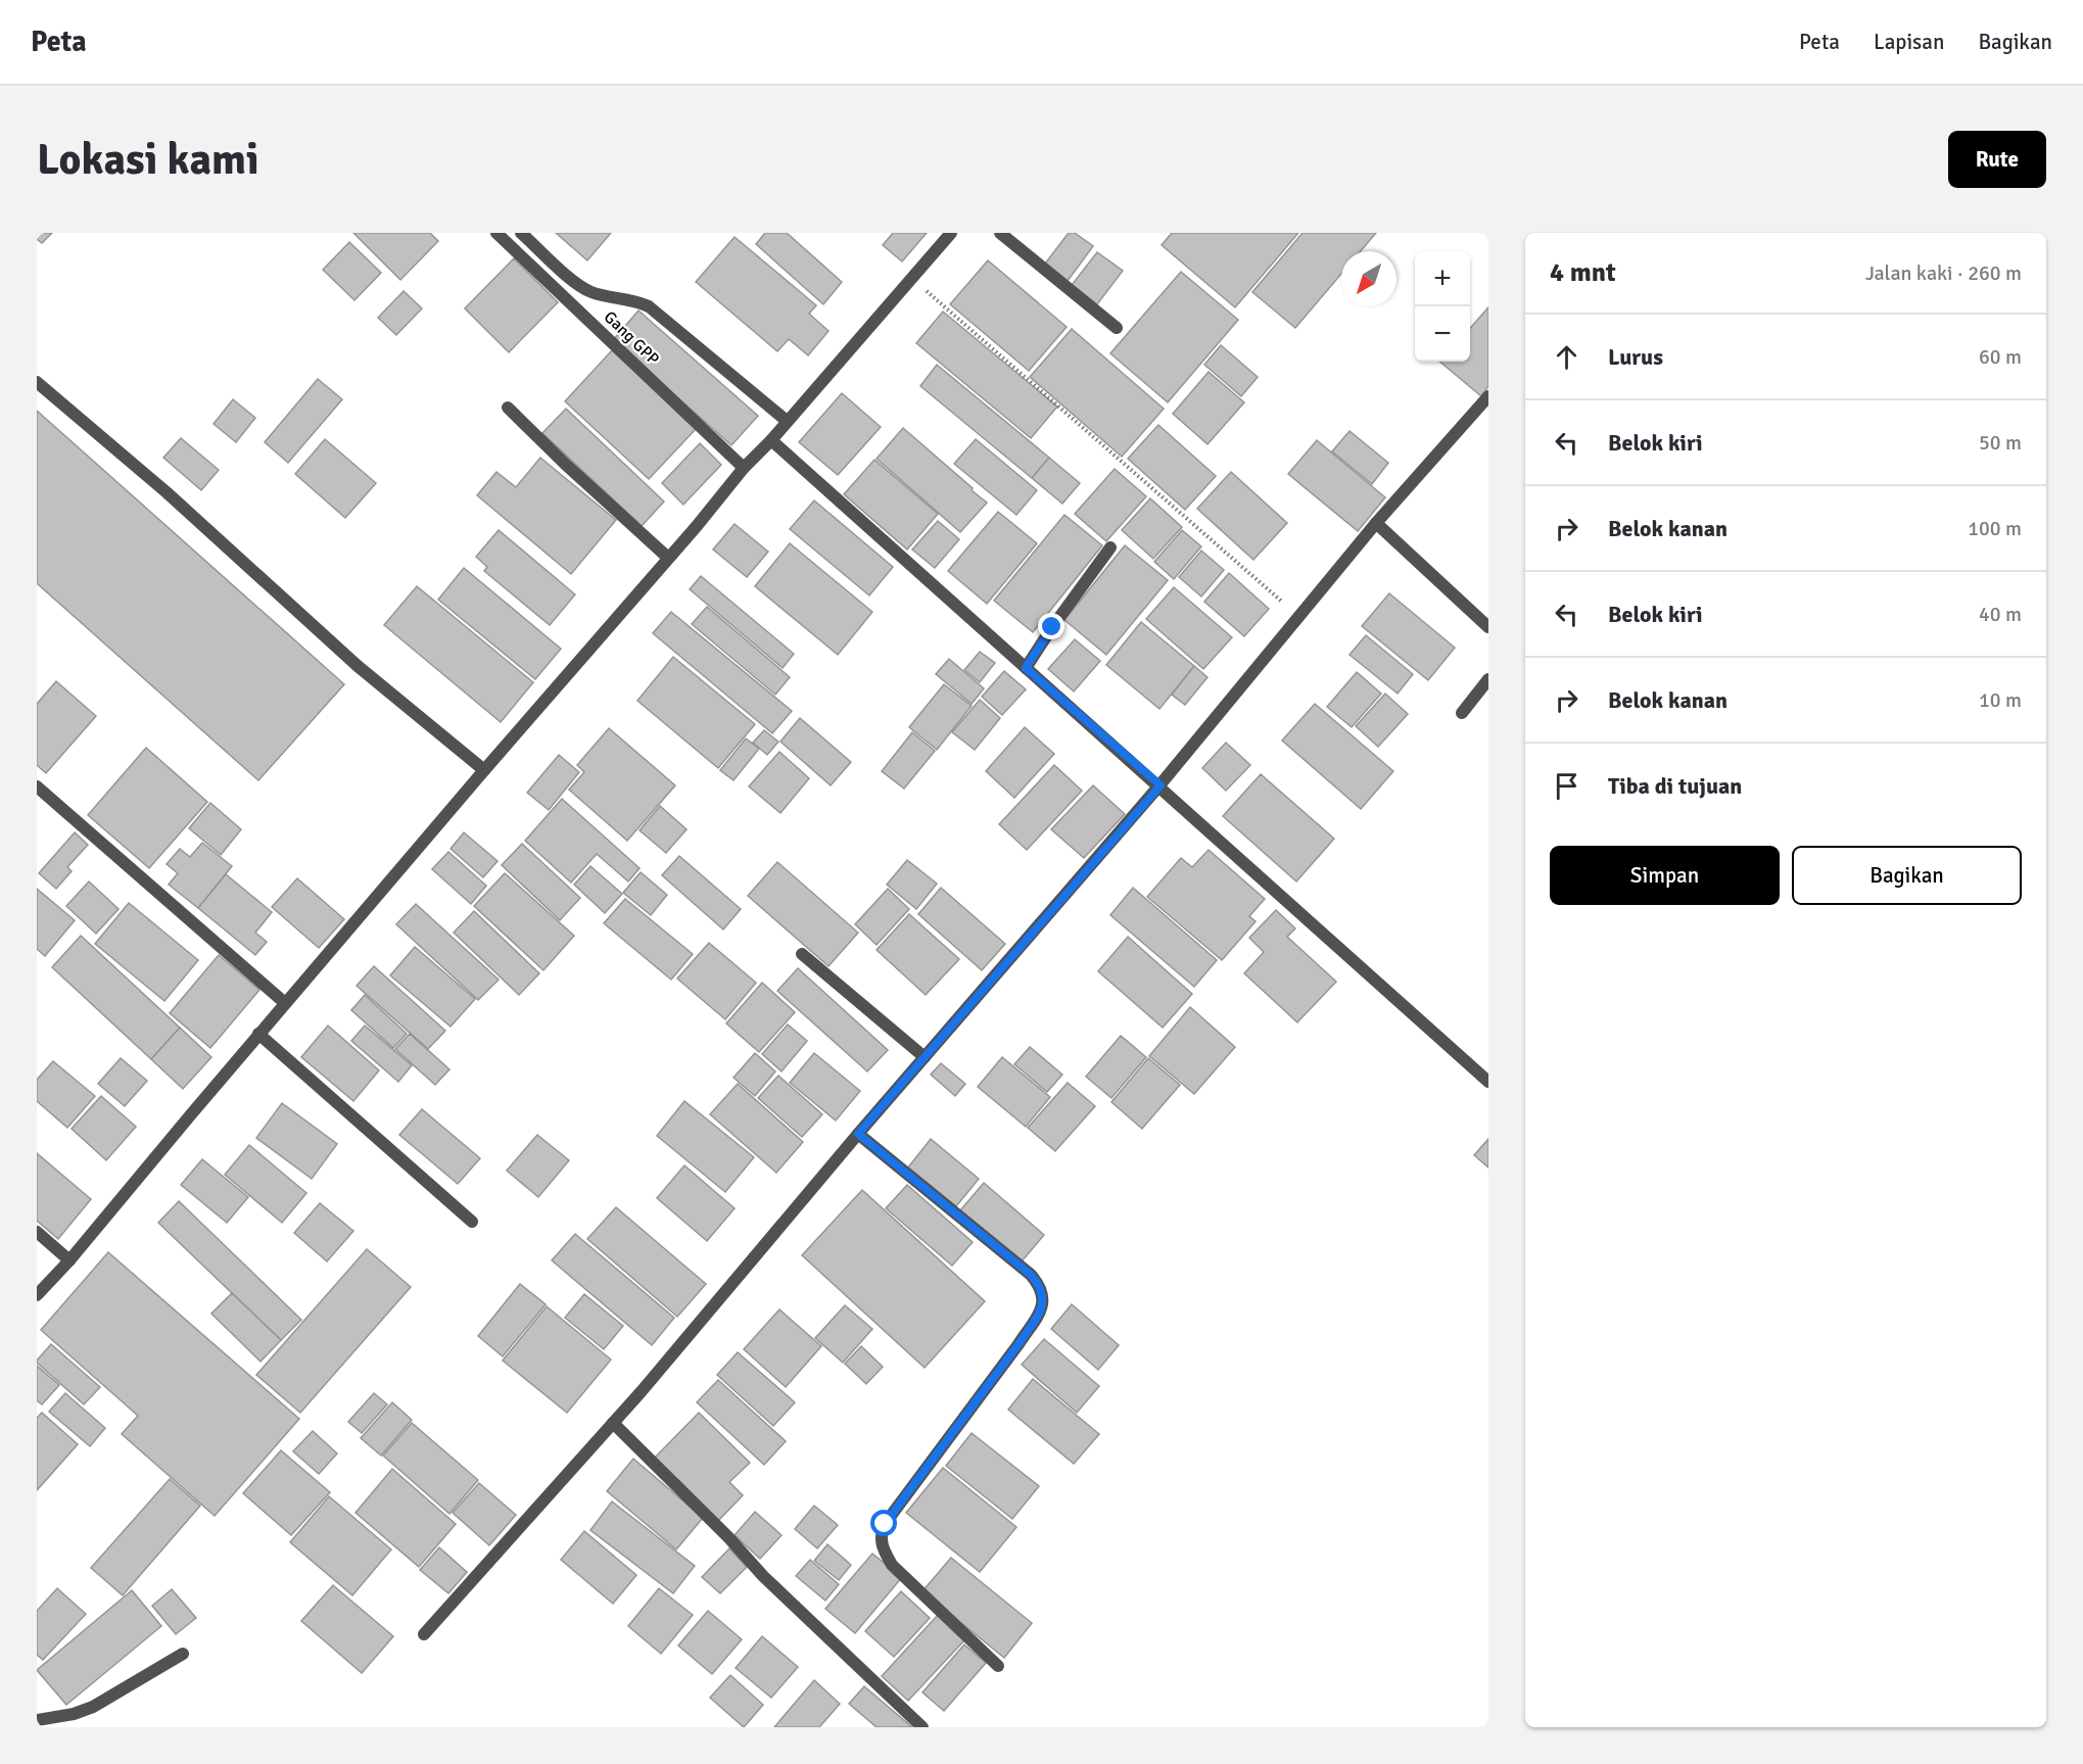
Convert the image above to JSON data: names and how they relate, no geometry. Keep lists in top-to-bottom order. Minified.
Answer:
{"streets":{"street":["Gang GPP"]},"north":"bottom left","page":{"header":"Peta","nav":["Peta","Lapisan","Bagikan"],"buttons":["Rute",["Simpan","Bagikan"]],"title":"Lokasi kami","heading":["4 mnt","Jalan kaki · 260 m"],"map_buttons":["+","−"],"list":[["Lurus","60 m"],["Belok kiri","50 m"],["Belok kanan","100 m"],["Belok kiri","40 m"],["Belok kanan","10 m"],"Tiba di tujuan"]}}
